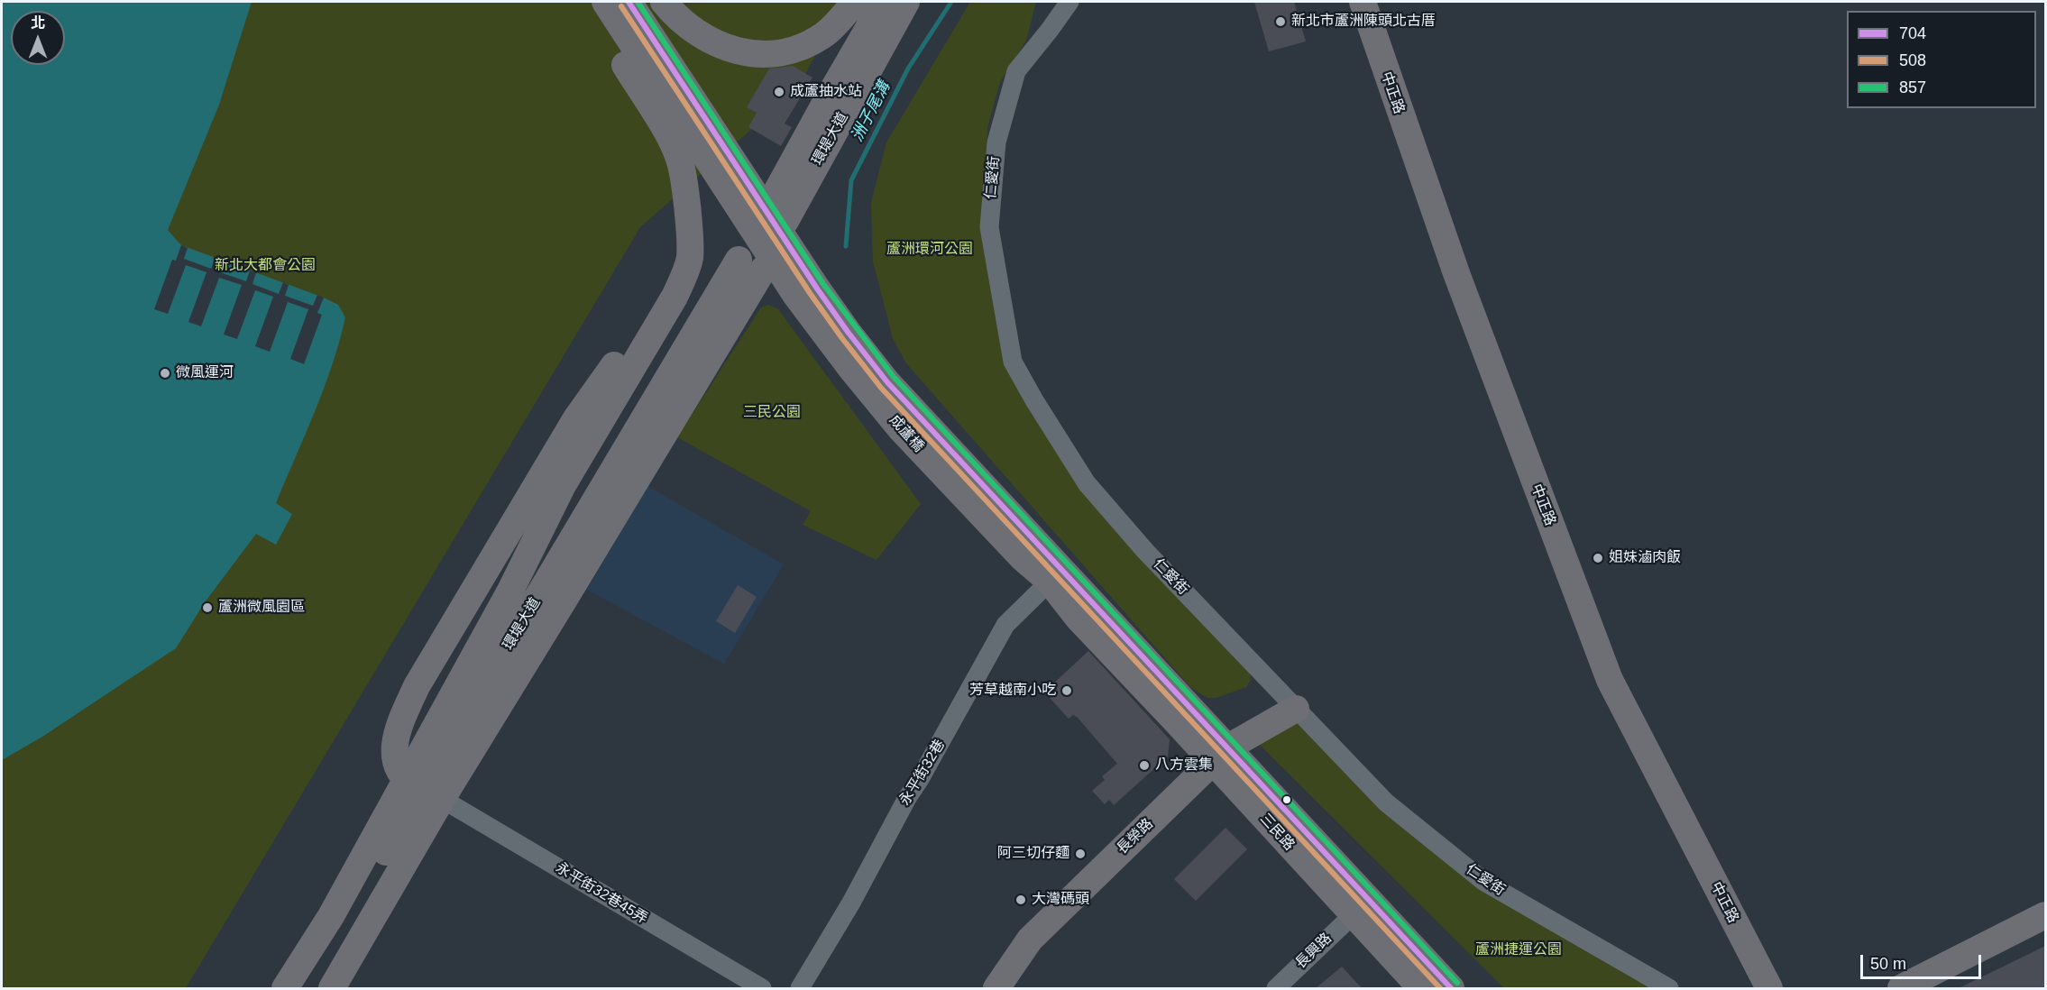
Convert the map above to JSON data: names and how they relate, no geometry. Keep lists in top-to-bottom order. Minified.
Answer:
{"streets":{"main road":["中正路","環堤大道","成蘆橋","三民路","長榮路"],"street":["仁愛街","永平街32巷","永平街32巷45弄","長興路"]},"crossings":[["環堤大道","永平街32巷45弄"],["仁愛街","長榮路"],["成蘆橋","三民路"],["永平街32巷","三民路"],["三民路","長榮路"],["三民路","長興路"]],"water":["洲子尾溝"],"parks":["蘆洲環河公園","新北大都會公園","三民公園","蘆洲捷運公園"],"places":["新北市蘆洲陳頭北古厝","成蘆抽水站","微風運河","姐妹滷肉飯","蘆洲微風園區","芳草越南小吃","八方雲集","阿三切仔麵","大灣碼頭"],"lines":["transit line 704","transit line 857","transit line 508"],"legend":["704","508","857"],"scale_bar":"50 m","north":"top"}
